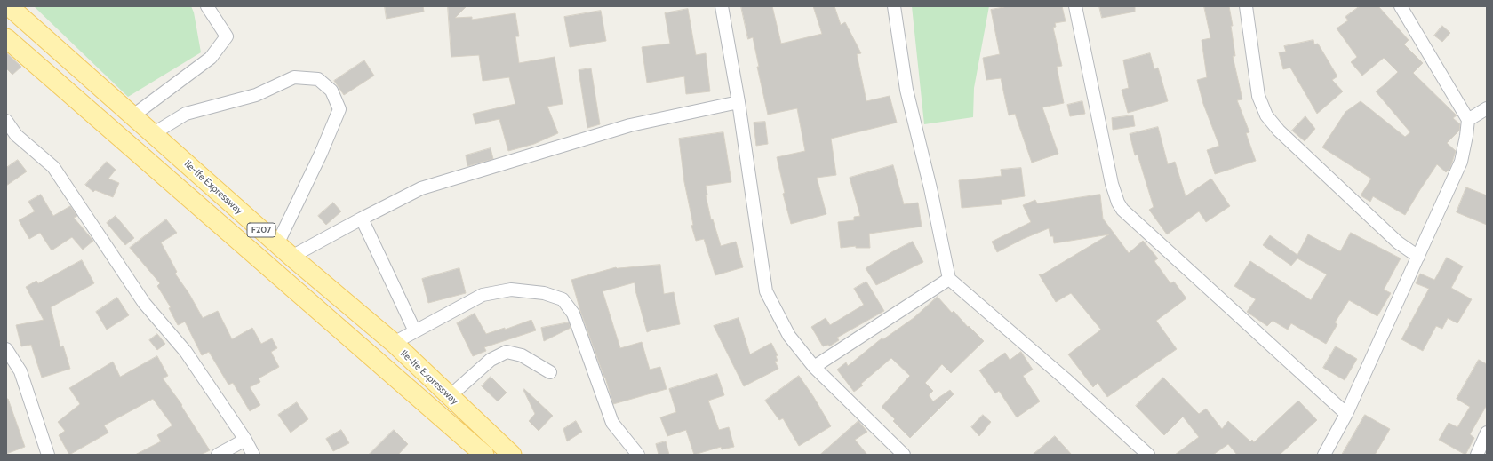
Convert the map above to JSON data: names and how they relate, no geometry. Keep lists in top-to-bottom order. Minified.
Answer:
{"streets":{"main road":["Ile-Ife Expressway","F207"]}}
